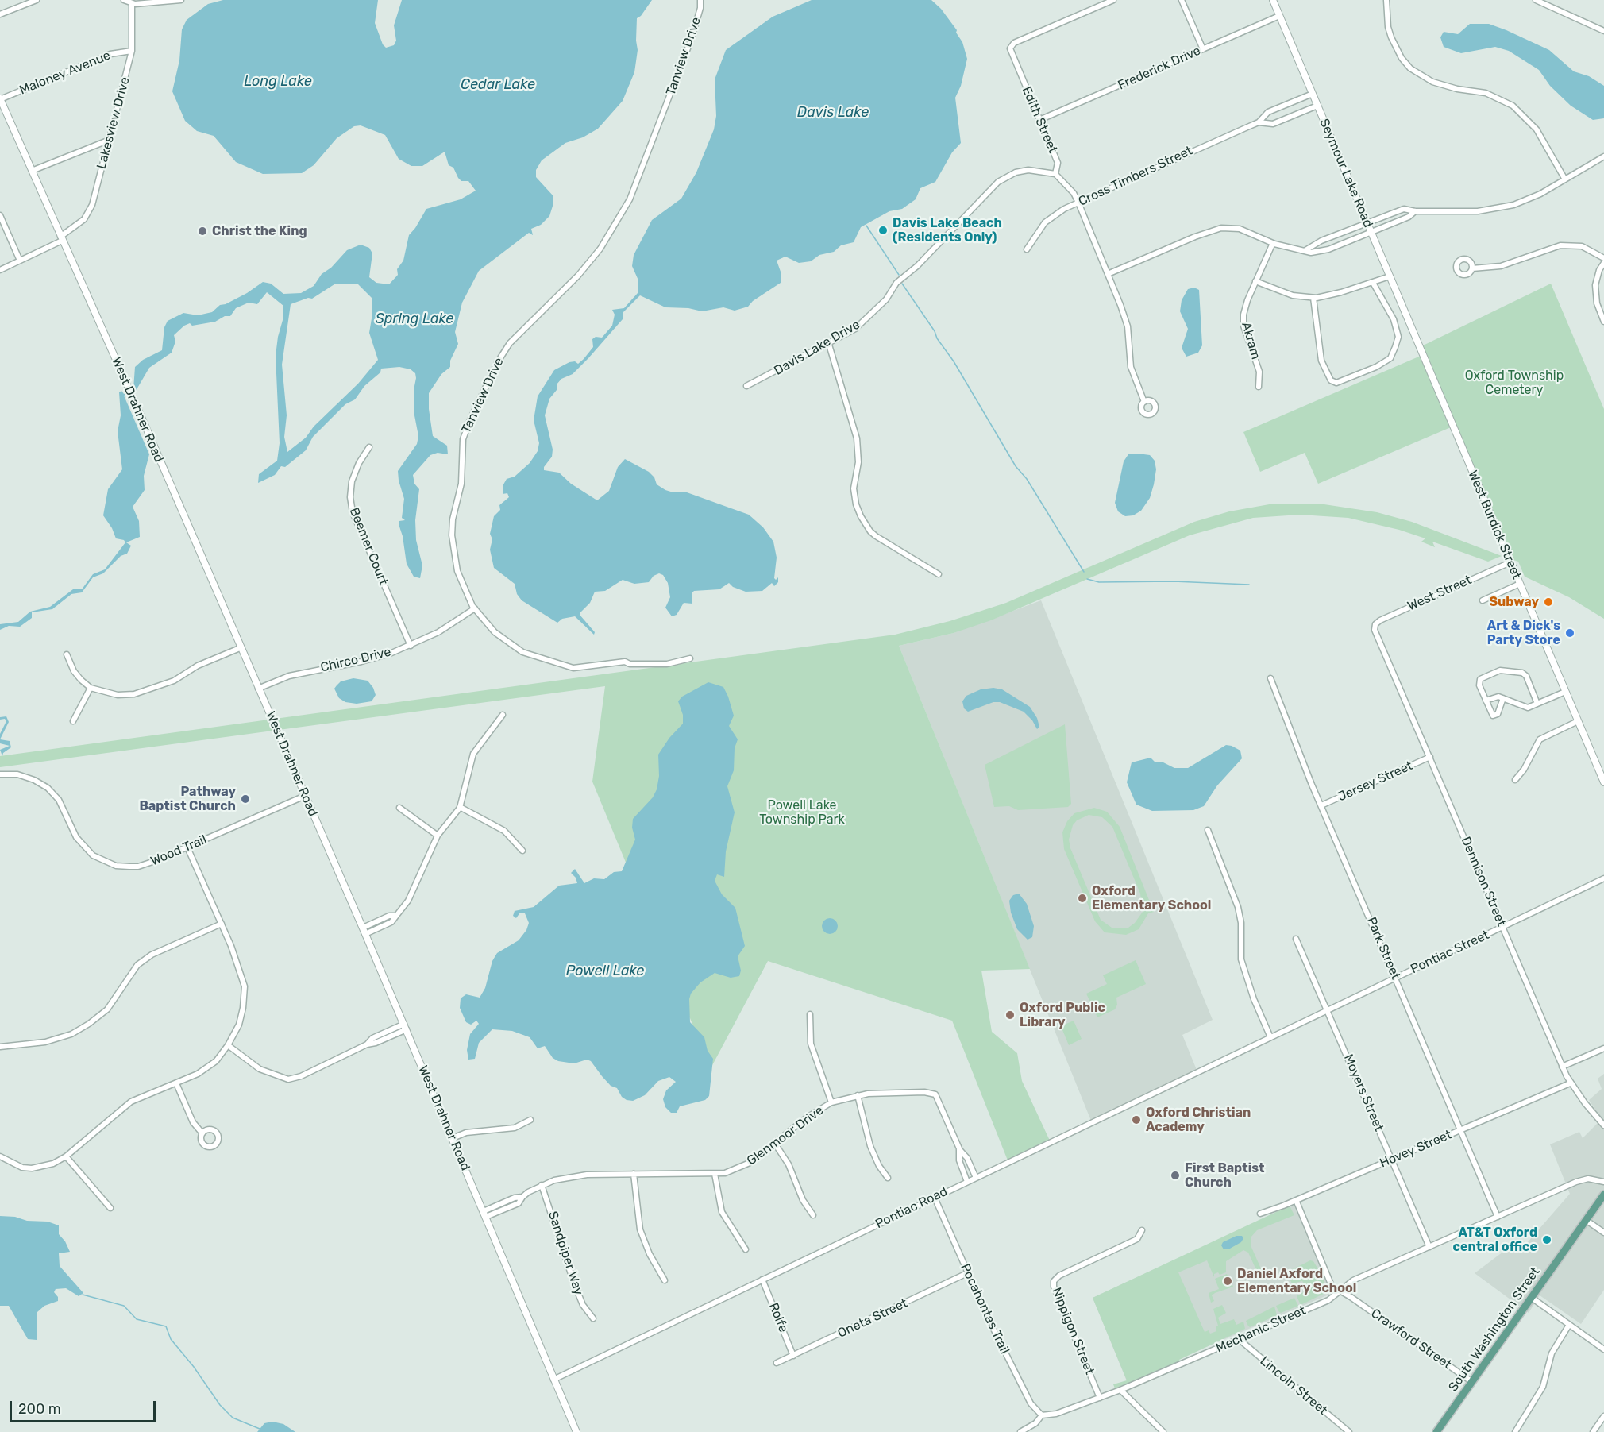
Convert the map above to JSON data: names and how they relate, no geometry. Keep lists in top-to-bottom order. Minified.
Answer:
{"streets":{"main road":["South Washington Street"],"street":["Tanview Drive","Frederick Drive","Maloney Avenue","Edith Street","Lakesview Drive","Seymour Lake Road","Cross Timbers Street","Akram","Davis Lake Drive","West Drahner Road","West Burdick Street","Beemer Court","West Street","Chirco Drive","Jersey Street","Wood Trail","Dennison Street","Park Street","Pontiac Street","Moyers Street","Glenmoor Drive","Hovey Street","Pontiac Road","Sandpiper Way","Pocahontas Trail","Rolfe","Oneta Street","Mechanic Street","Nippigon Street","Crawford Street","Lincoln Street"]},"crossings":[["Tanview Drive","Chirco Drive"],["Frederick Drive","Edith Street"],["Frederick Drive","Seymour Lake Road"],["Maloney Avenue","Lakesview Drive"],["Maloney Avenue","West Drahner Road"],["Edith Street","Davis Lake Drive"],["Lakesview Drive","West Drahner Road"],["Seymour Lake Road","Cross Timbers Street"],["Seymour Lake Road","West Burdick Street"],["West Drahner Road","Chirco Drive"],["West Drahner Road","Wood Trail"],["West Drahner Road","Glenmoor Drive"],["West Drahner Road","Pontiac Road"],["West Burdick Street","West Street"],["Beemer Court","Chirco Drive"],["West Street","Dennison Street"],["Jersey Street","Dennison Street"],["Jersey Street","Park Street"],["Dennison Street","Pontiac Street"],["Dennison Street","Hovey Street"],["Park Street","Pontiac Street"],["Park Street","Hovey Street"],["Park Street","Mechanic Street"],["Pontiac Street","Moyers Street"],["Pontiac Street","Pontiac Road"],["Moyers Street","Hovey Street"],["Moyers Street","Mechanic Street"],["Glenmoor Drive","Pontiac Road"],["Glenmoor Drive","Sandpiper Way"],["Hovey Street","Crawford Street"],["Pontiac Road","Pocahontas Trail"],["Pontiac Road","Rolfe"],["Pocahontas Trail","Oneta Street"],["Pocahontas Trail","Mechanic Street"],["Rolfe","Oneta Street"],["Mechanic Street","Nippigon Street"],["Mechanic Street","Crawford Street"],["Mechanic Street","Lincoln Street"],["South Washington Street","Crawford Street"]],"water":["Long Lake","Cedar Lake","Davis Lake","Spring Lake","Powell Lake"],"parks":["Oxford Township Cemetery","Powell Lake Township Park"],"places":["Davis Lake Beach (Residents Only)","Christ the King","Subway","Art & Dick's Party Store","Pathway Baptist Church","Oxford Elementary School","Oxford Public Library","Oxford Christian Academy","First Baptist Church","AT&T Oxford central office","Daniel Axford Elementary School"],"scale_bar":"200 m"}
